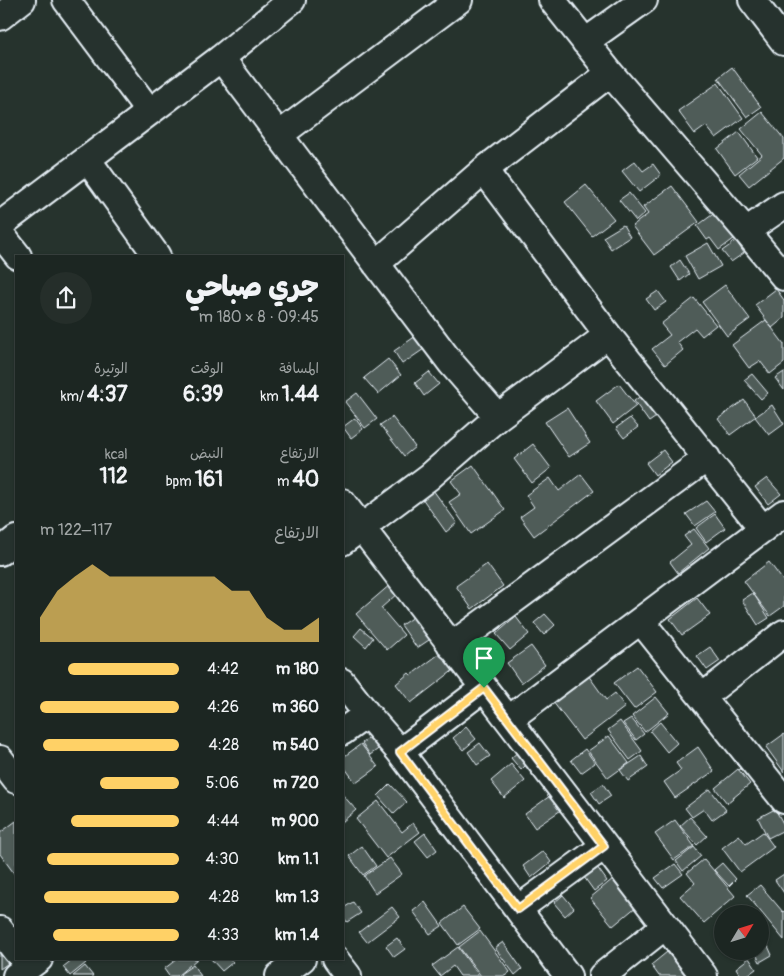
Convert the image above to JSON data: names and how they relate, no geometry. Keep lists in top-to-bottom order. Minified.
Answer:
{"north":"top right","page":{"heading":["جري صباحي","09:45 · 8 × 180 m"],"stats":[["المسافة","1.44 km"],["الوقت","6:39"],["الوتيرة","4:37 /km"],["الارتفاع","40 m"],["النبض","161 bpm"],["kcal","112"]],"chart":["الارتفاع","117–122 m"],"list":[{"name":"180 m","note":"4:42"},{"name":"360 m","note":"4:26"},{"name":"540 m","note":"4:28"},{"name":"720 m","note":"5:06"},{"name":"900 m","note":"4:44"},{"name":"1.1 km","note":"4:30"},{"name":"1.3 km","note":"4:28"},{"name":"1.4 km","note":"4:33"}]}}
